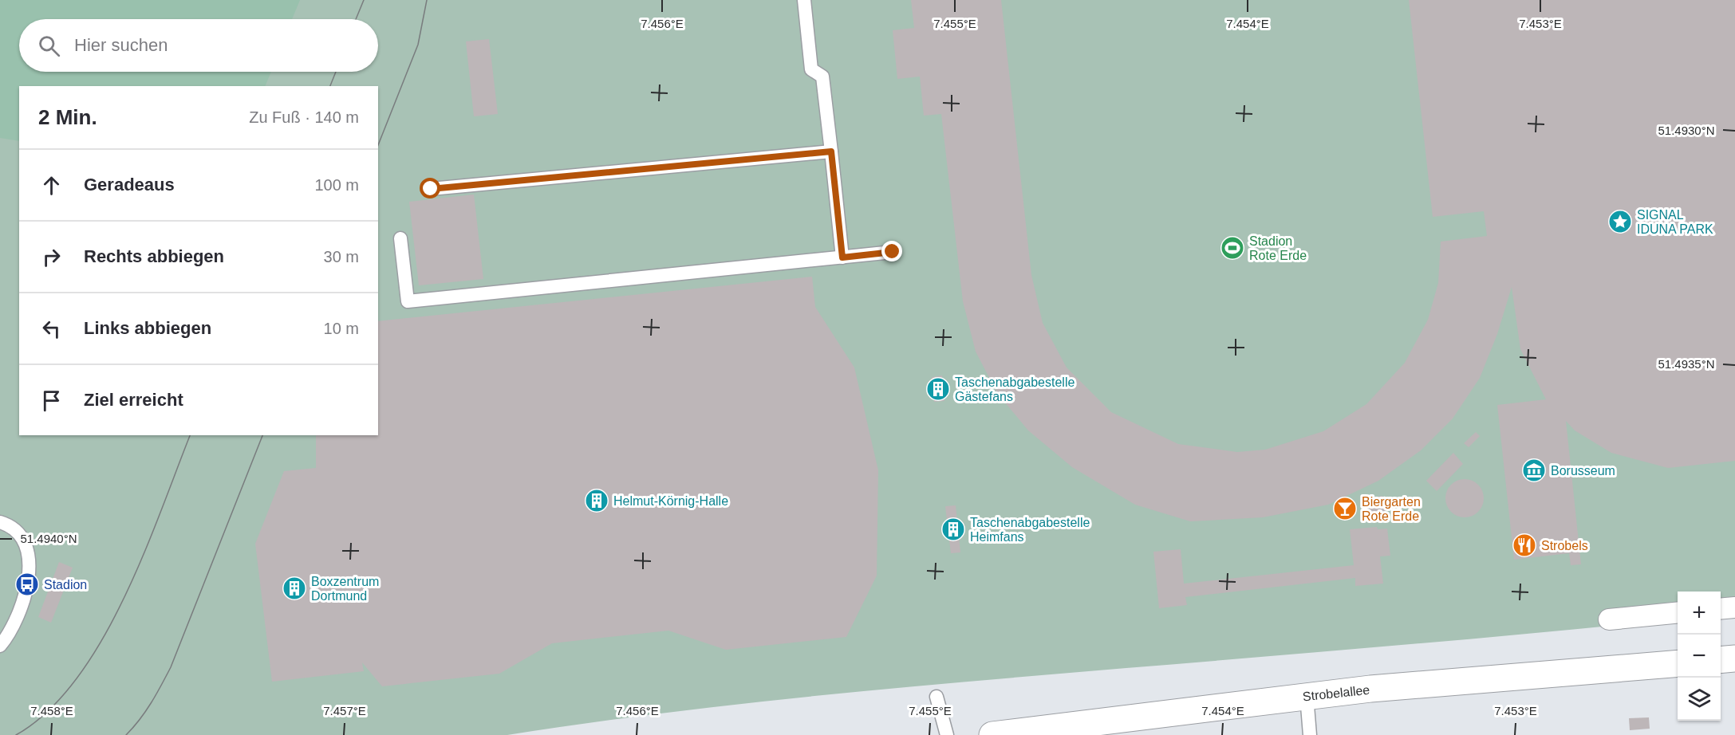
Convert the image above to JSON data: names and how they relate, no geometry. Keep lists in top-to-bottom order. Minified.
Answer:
{"streets":{"street":["Strobelallee"]},"places":{"place":["SIGNAL IDUNA PARK"],"sports":["Stadion Rote Erde"],"building":["Taschenabgabestelle Gästefans","Helmut-Körnig-Halle","Taschenabgabestelle Heimfans","Boxzentrum Dortmund"],"museum":["Borusseum"],"bar":["Biergarten Rote Erde"],"restaurant":["Strobels"],"bus stop":["Stadion"]},"page":{"search":"Hier suchen","heading":["2 Min.","Zu Fuß · 140 m"],"list":[["Geradeaus","100 m"],["Rechts abbiegen","30 m"],["Links abbiegen","10 m"],"Ziel erreicht"],"map_buttons":["+","−"]},"coordinates":["7.456°E","7.455°E","7.454°E","7.453°E","51.4930°N","51.4935°N","51.4940°N","7.458°E","7.457°E"]}
